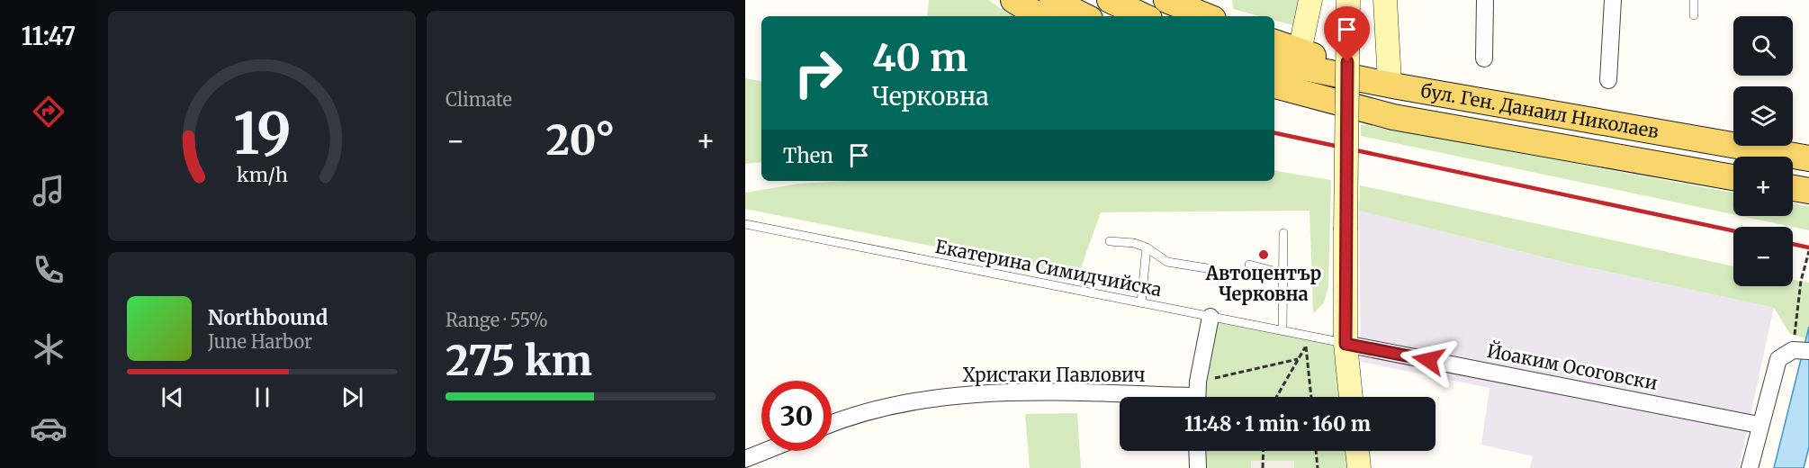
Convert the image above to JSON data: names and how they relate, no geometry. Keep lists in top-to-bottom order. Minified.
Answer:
{"streets":{"main road":["бул. Ген. Данаил Николаев"],"street":["Йоаким Осоговски","Христаки Павлович"],"lane":["Екатерина Симидчийска"]},"crossings":[["Екатерина Симидчийска","Йоаким Осоговски"]],"places":["Автоцентър Черковна"],"page":{"tabs":"11:47","tile":["Climate",["Range · 55%","275 km"]],"map_buttons":["+","−"],"turn":["40 m","Черковна"],"heat":["−","20°","+"],"then":"Then","song":["Northbound","June Harbor"],"limit":"30","trip":"11:48 · 1 min · 160 m","gauge":["19","km/h"]}}
